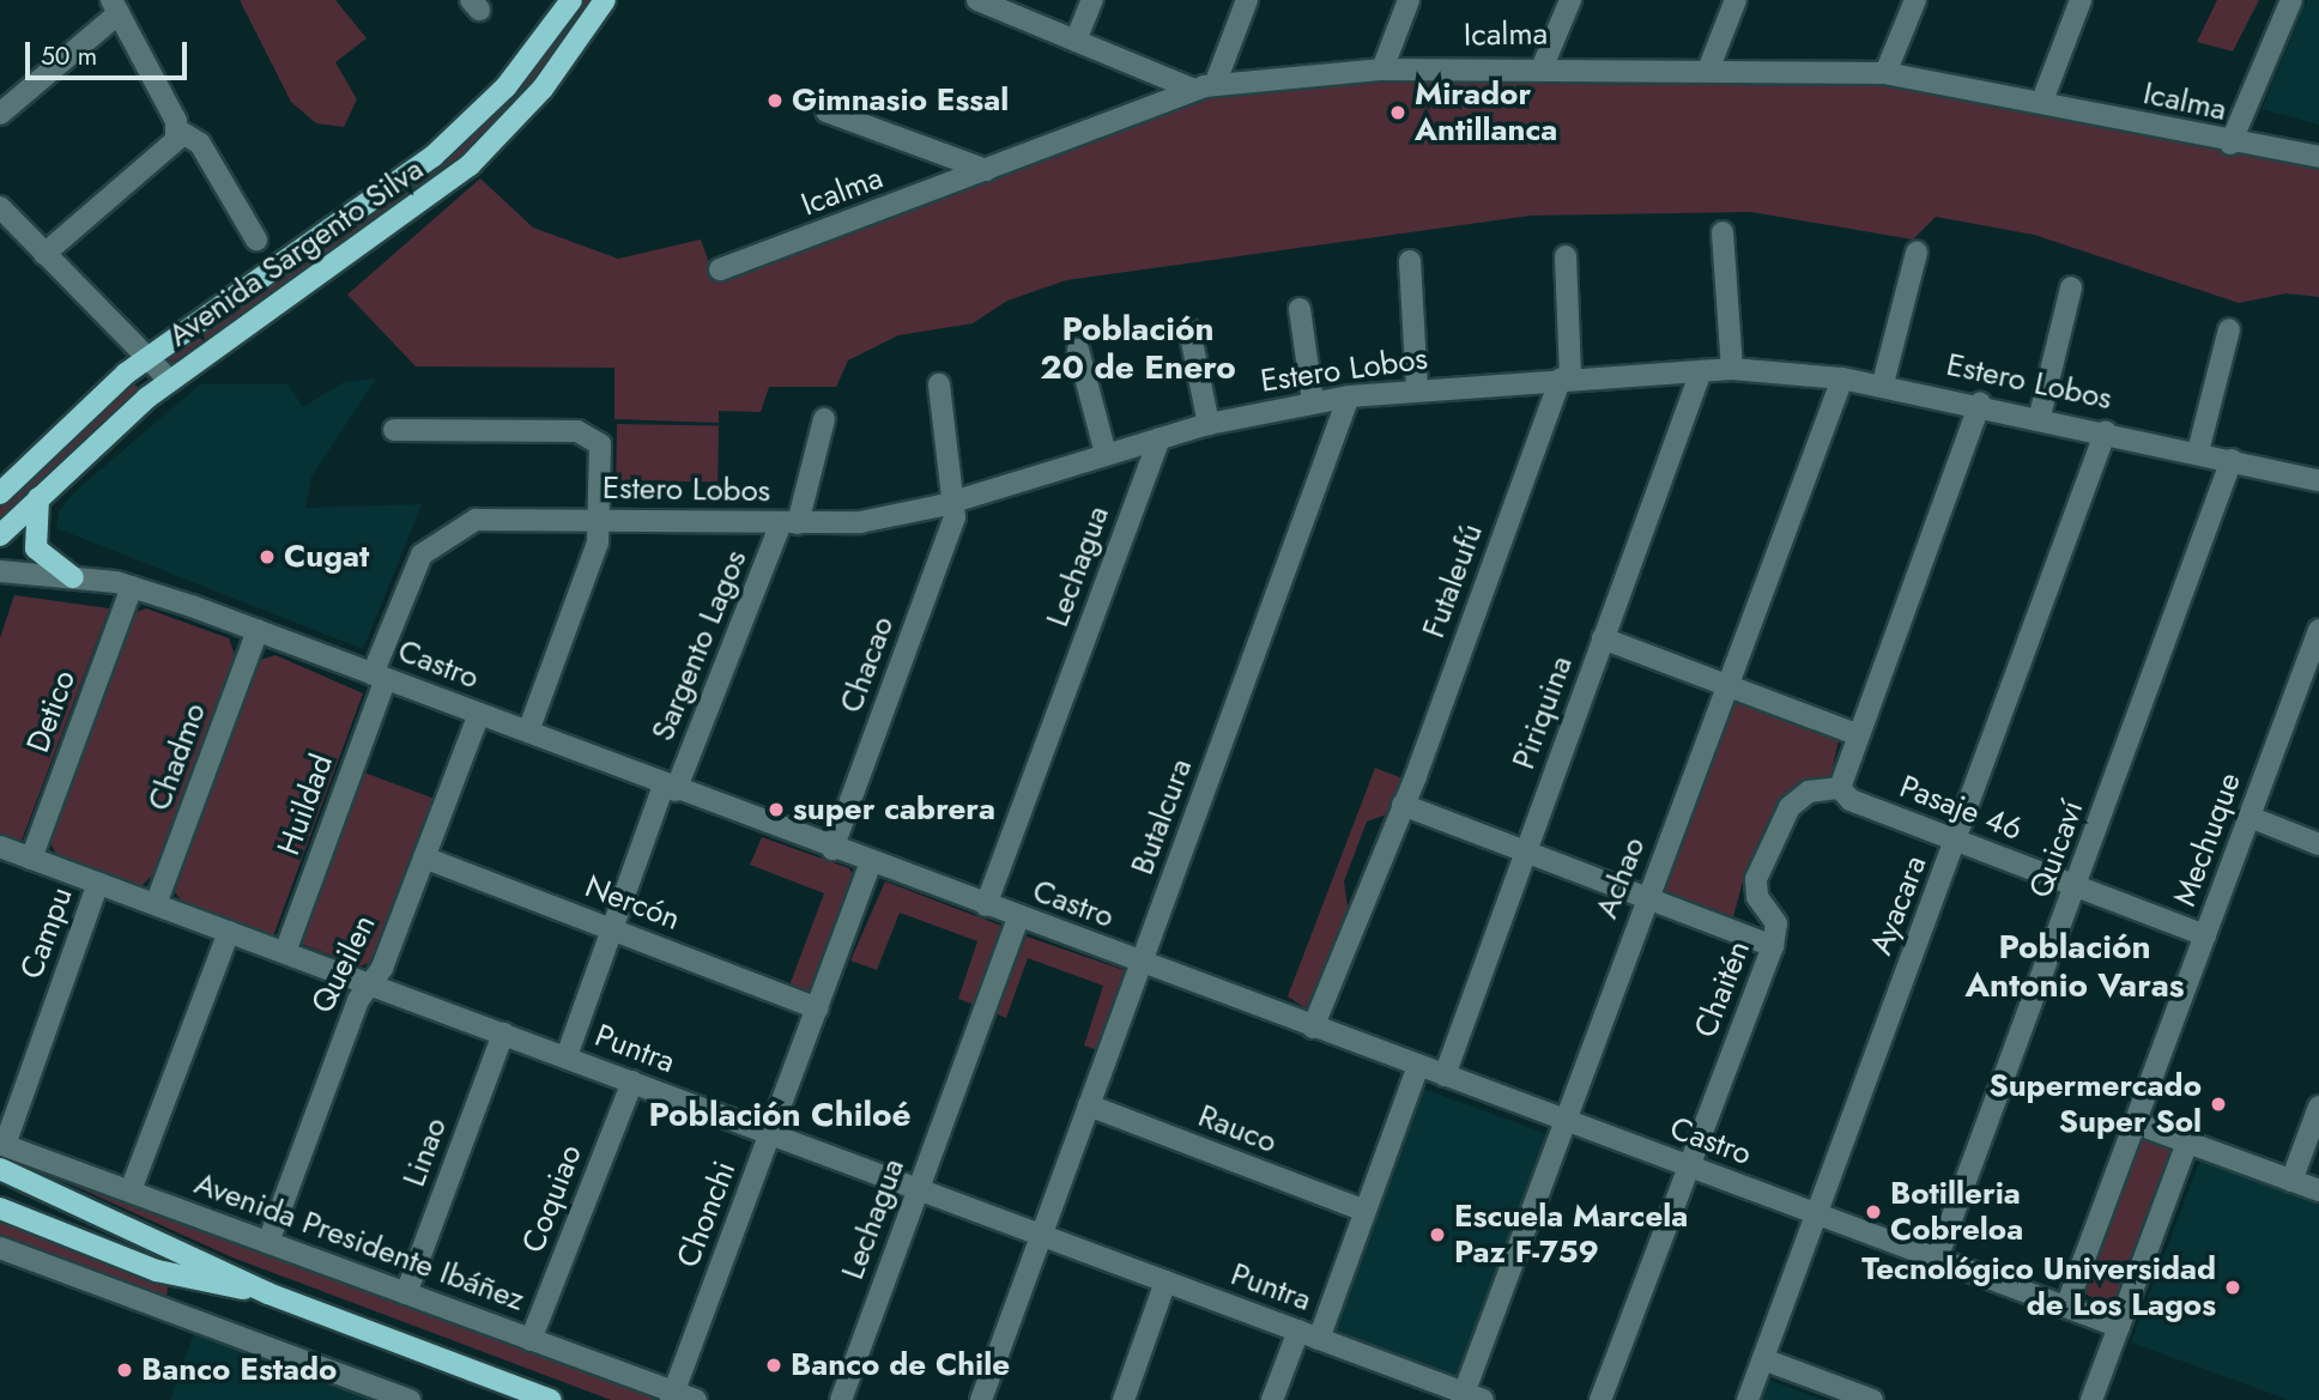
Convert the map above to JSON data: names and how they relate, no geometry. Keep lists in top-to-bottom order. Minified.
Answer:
{"streets":{"main road":["Avenida Sargento Silva"],"street":["Icalma","Estero Lobos","Lechagua","Futaleufú","Sargento Lagos","Castro","Chacao","Detico","Piriquina","Chadmo","Huildad","Pasaje 46","Butalcura","Mechuque","Quicaví","Achao","Nercón","Ayacara","Campu","Queilen","Chaitén","Puntra","Rauco","Linao","Coquiao","Chonchi","Avenida Presidente Ibáñez"]},"crossings":[["Estero Lobos","Lechagua"],["Estero Lobos","Futaleufú"],["Estero Lobos","Sargento Lagos"],["Estero Lobos","Castro"],["Estero Lobos","Chacao"],["Estero Lobos","Piriquina"],["Estero Lobos","Huildad"],["Estero Lobos","Butalcura"],["Estero Lobos","Quicaví"],["Estero Lobos","Achao"],["Estero Lobos","Ayacara"],["Lechagua","Castro"],["Lechagua","Puntra"],["Futaleufú","Castro"],["Sargento Lagos","Castro"],["Sargento Lagos","Nercón"],["Sargento Lagos","Puntra"],["Castro","Chacao"],["Castro","Detico"],["Castro","Piriquina"],["Castro","Chadmo"],["Castro","Huildad"],["Castro","Butalcura"],["Castro","Mechuque"],["Castro","Quicaví"],["Castro","Achao"],["Castro","Ayacara"],["Castro","Queilen"],["Castro","Chaitén"],["Castro","Chonchi"],["Detico","Puntra"],["Chadmo","Puntra"],["Huildad","Puntra"],["Pasaje 46","Mechuque"],["Pasaje 46","Quicaví"],["Pasaje 46","Ayacara"],["Pasaje 46","Chaitén"],["Butalcura","Puntra"],["Butalcura","Rauco"],["Achao","Puntra"],["Nercón","Queilen"],["Nercón","Chonchi"],["Campu","Puntra"],["Campu","Avenida Presidente Ibáñez"],["Queilen","Puntra"],["Queilen","Avenida Presidente Ibáñez"],["Puntra","Linao"],["Puntra","Coquiao"],["Puntra","Chonchi"],["Linao","Avenida Presidente Ibáñez"],["Coquiao","Avenida Presidente Ibáñez"],["Chonchi","Avenida Presidente Ibáñez"]],"districts":["Población 20 de Enero","Población Antonio Varas","Población Chiloé"],"places":["Gimnasio Essal","Mirador Antillanca","Cugat","super cabrera","Supermercado Super Sol","Botilleria Cobreloa","Escuela Marcela Paz F-759","Tecnológico Universidad de Los Lagos","Banco de Chile","Banco Estado"],"scale_bar":"50 m"}
